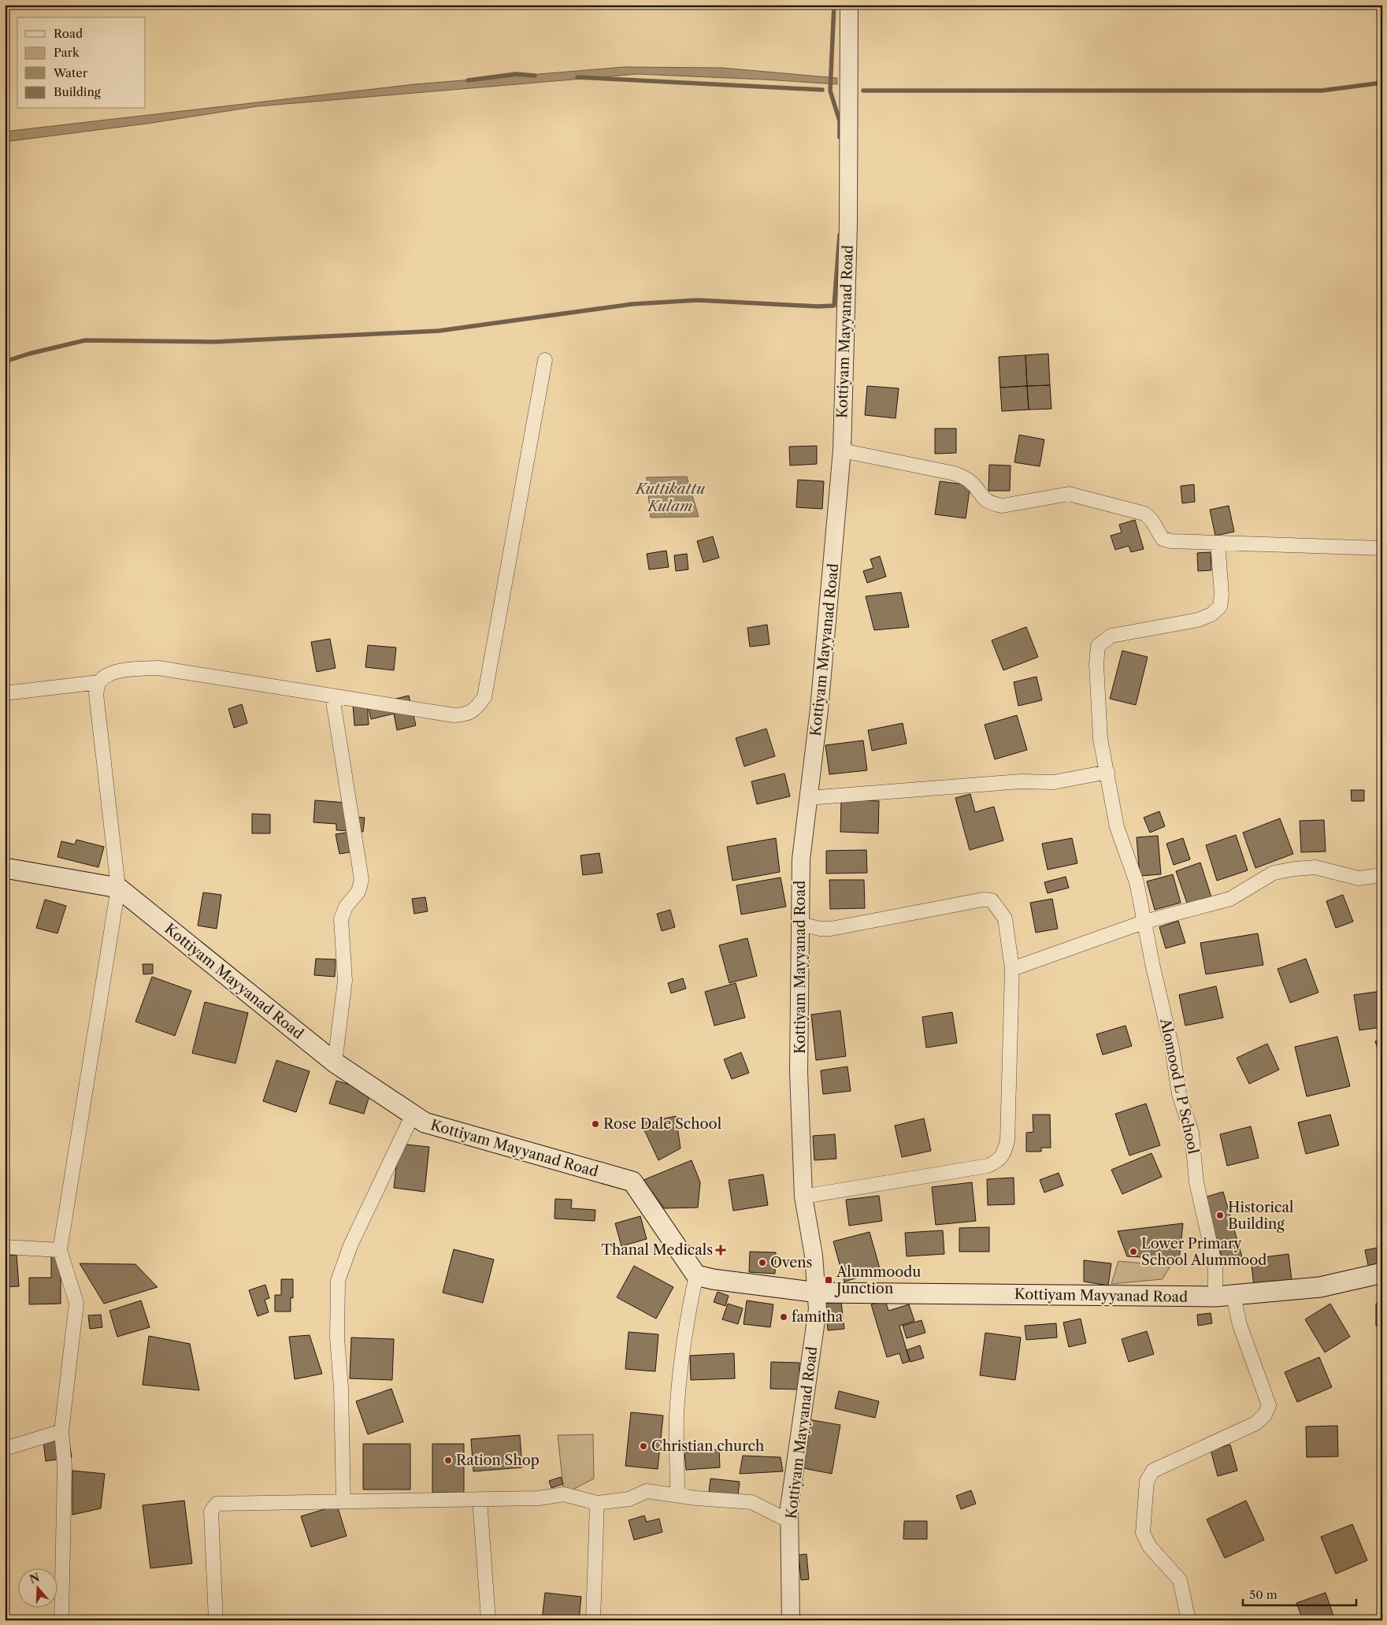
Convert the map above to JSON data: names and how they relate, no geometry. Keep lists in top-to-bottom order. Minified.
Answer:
{"streets":{"main road":["Kottiyam Mayyanad Road"],"street":["Alomood L P School"]},"crossings":[["Kottiyam Mayyanad Road","Alomood L P School"]],"water":["Kuttikattu Kulam"],"places":{"other":["Rose Dale School","Historical Building","Lower Primary School Alummood","Ovens","famitha","Christian church","Ration Shop"],"health":["Thanal Medicals"],"transit":["Alummoodu Junction"]},"legend":["Road","Park","Water","Building"],"scale_bar":"50 m","north":"top"}
